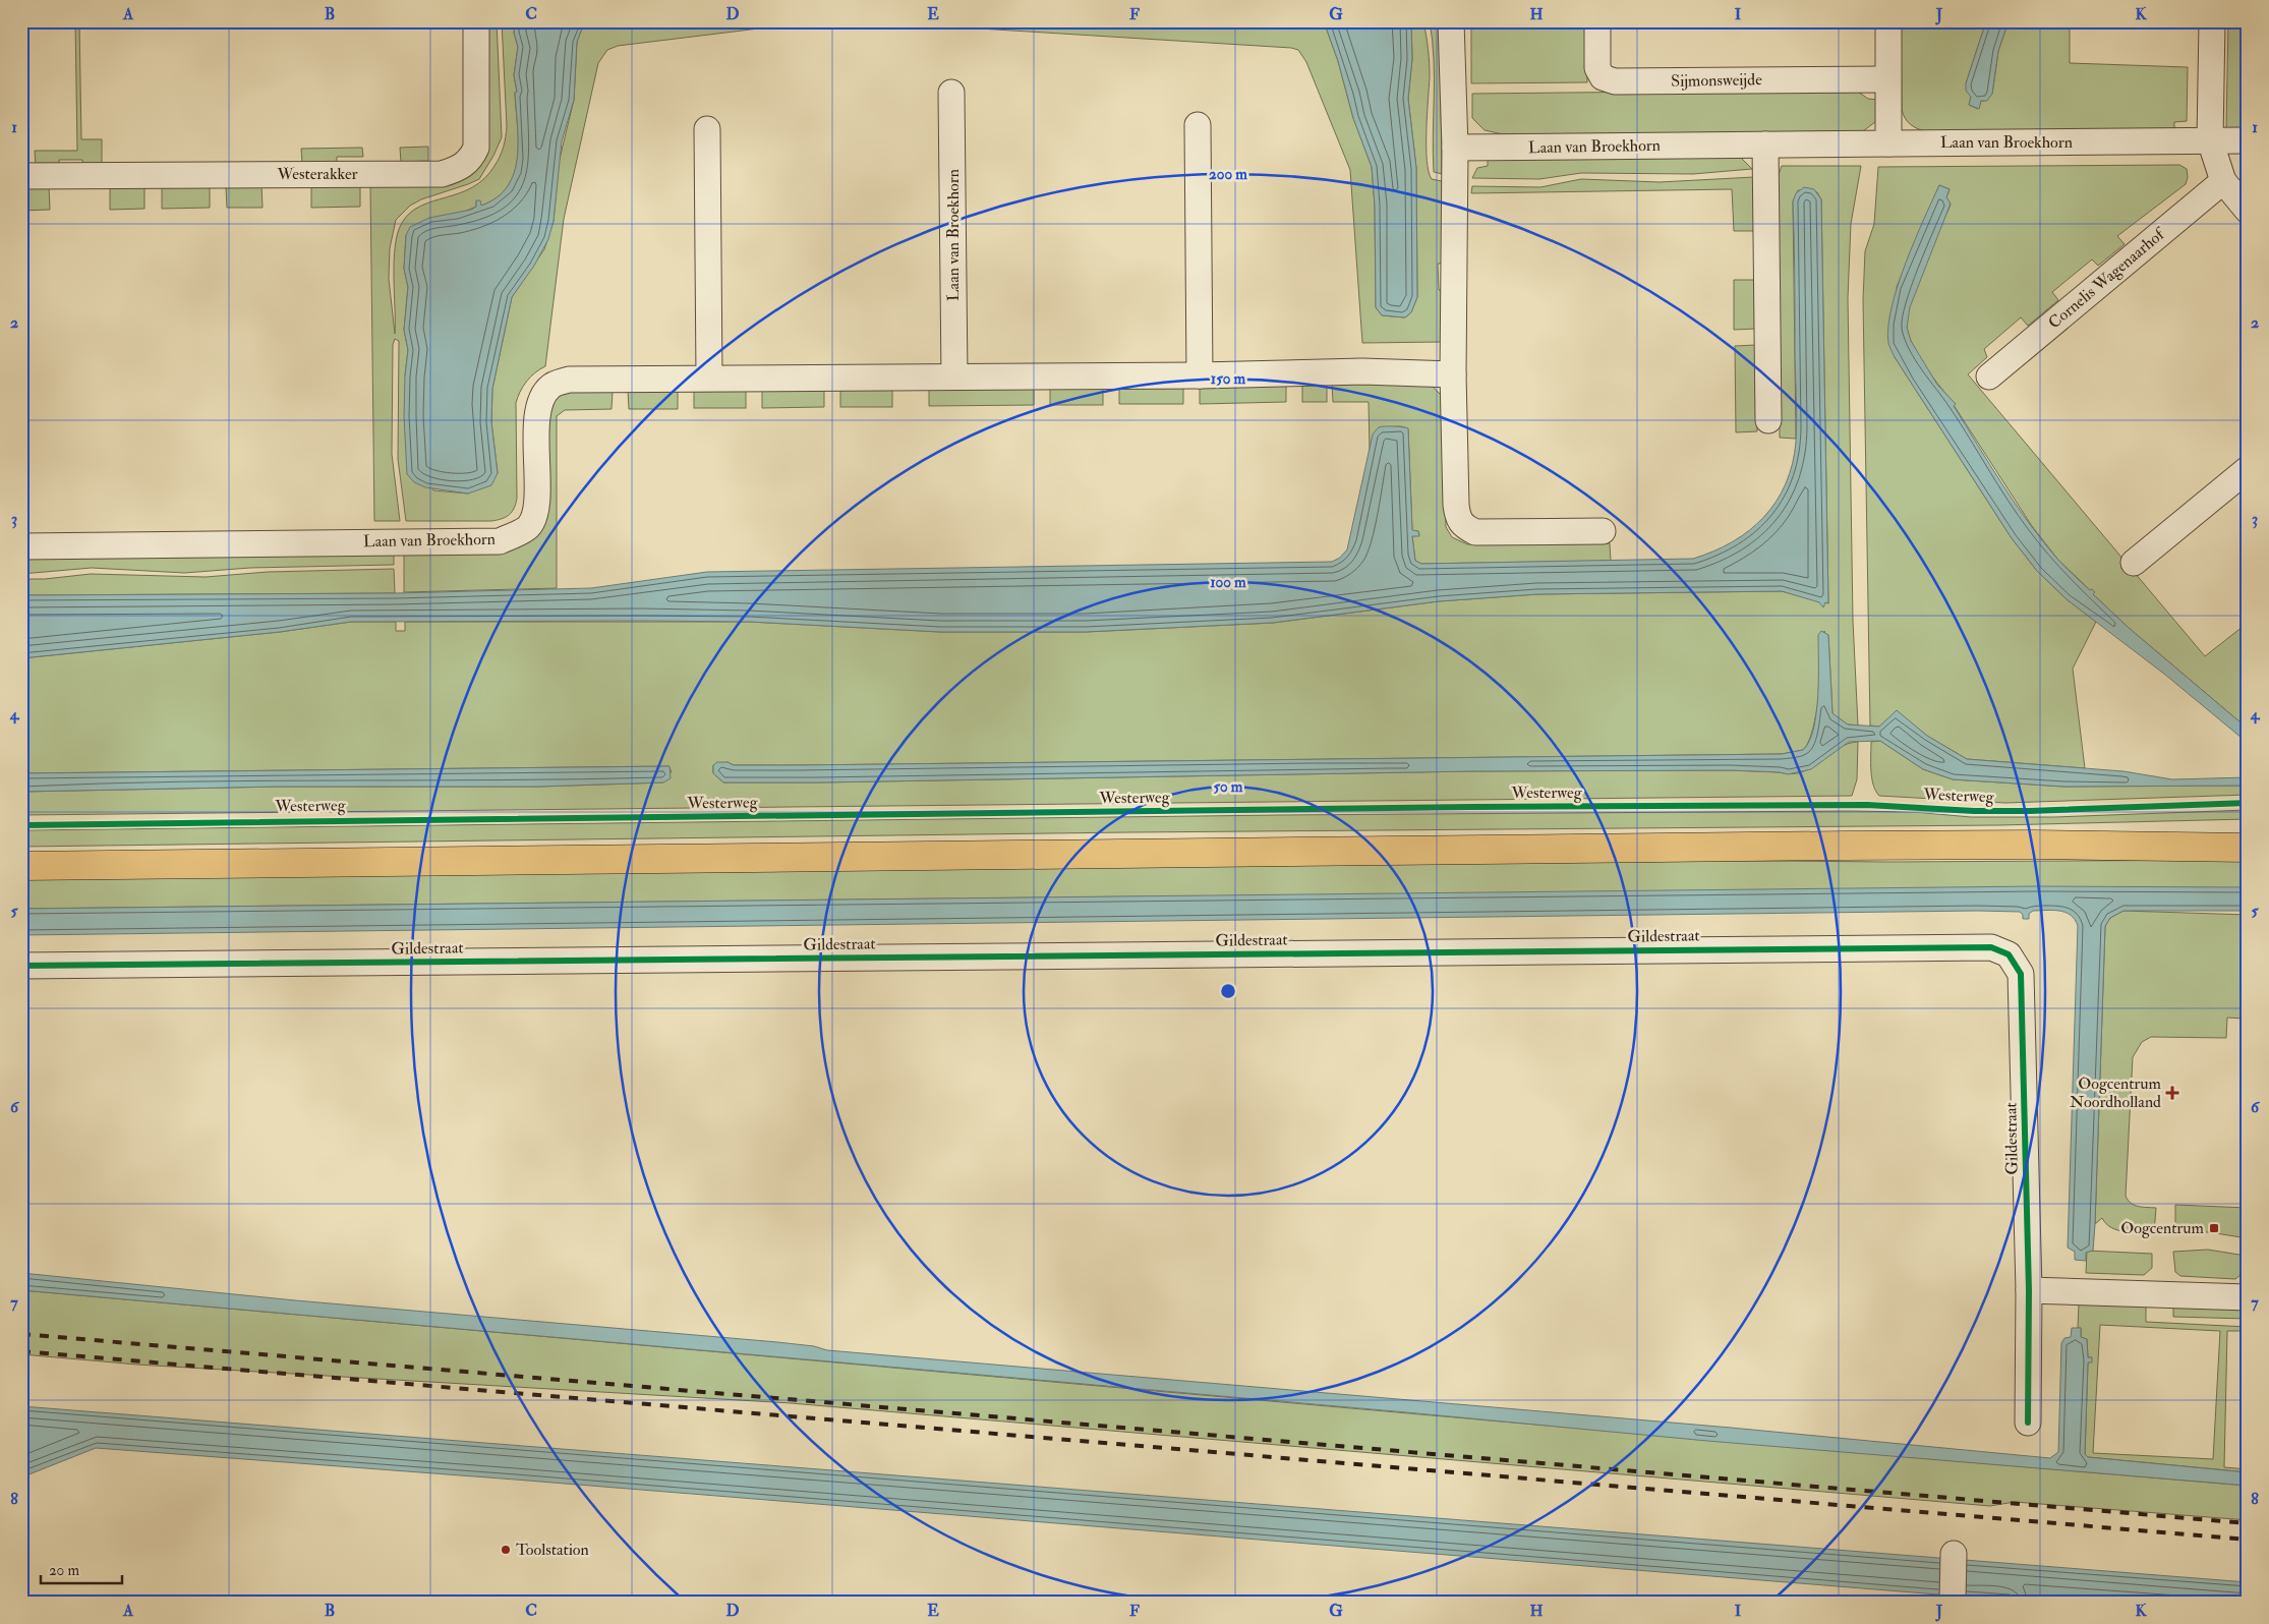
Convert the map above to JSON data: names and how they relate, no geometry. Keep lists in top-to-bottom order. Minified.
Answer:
{"streets":{"street":["Sijmonsweijde","Laan van Broekhorn","Westerakker","Cornelis Wagenaarhof","Gildestraat"],"cycle path":["Westerweg"]},"places":{"health":["Oogcentrum Noordholland"],"transit":["Oogcentrum"],"other":["Toolstation"]},"scale_bar":"20 m","grid":{"columns":["A","B","C","D","E","F","G","H","I","J","K"],"rows":["1","2","3","4","5","6","7","8"]},"rings":["200 m","150 m","100 m","50 m"]}
